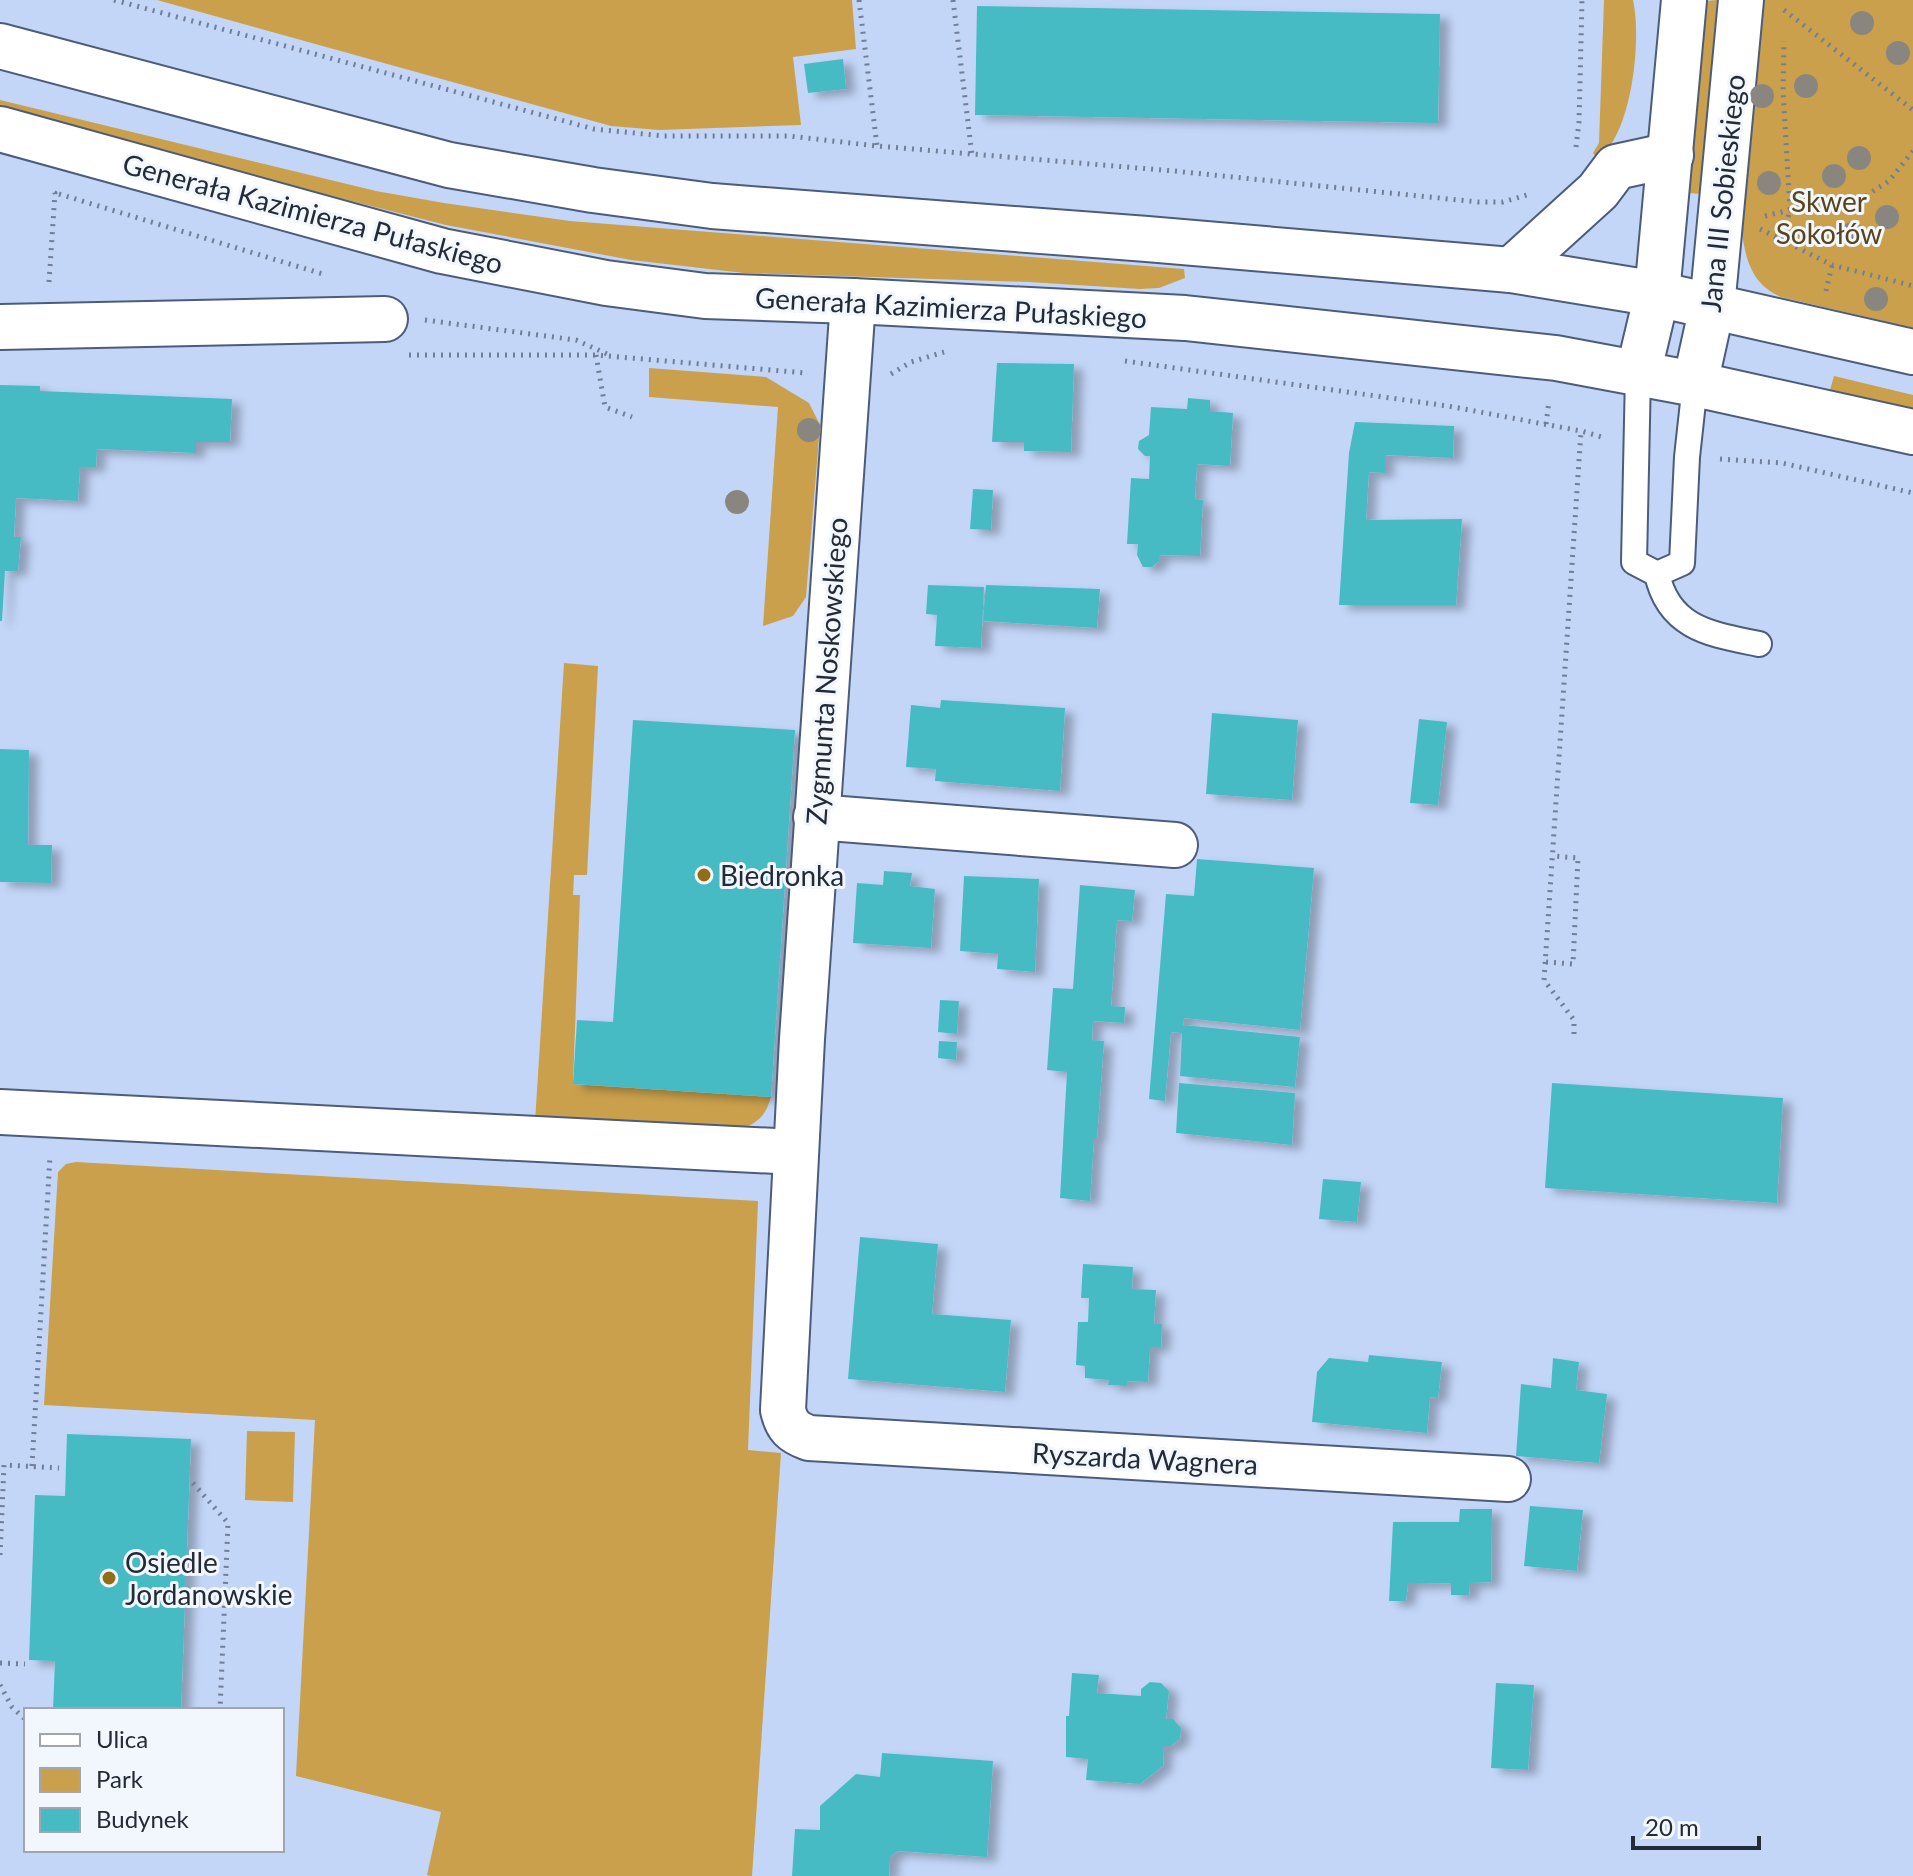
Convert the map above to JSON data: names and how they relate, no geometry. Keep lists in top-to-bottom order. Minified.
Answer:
{"streets":{"street":["Jana III Sobieskiego","Generała Kazimierza Pułaskiego","Zygmunta Noskowskiego","Ryszarda Wagnera"]},"crossings":[["Jana III Sobieskiego","Generała Kazimierza Pułaskiego"],["Generała Kazimierza Pułaskiego","Zygmunta Noskowskiego"],["Zygmunta Noskowskiego","Ryszarda Wagnera"]],"parks":["Skwer Sokołów"],"places":["Biedronka","Osiedle Jordanowskie"],"legend":["Ulica","Park","Budynek"],"scale_bar":"20 m"}
